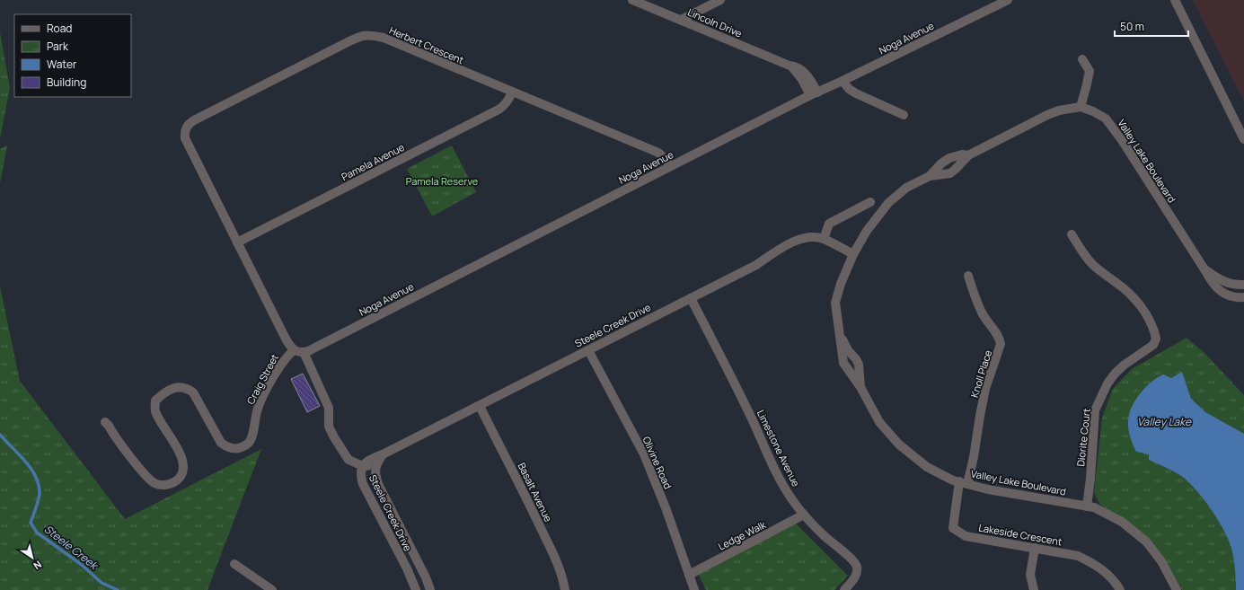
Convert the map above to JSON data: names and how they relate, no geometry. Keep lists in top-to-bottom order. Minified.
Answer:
{"streets":{"street":["Lincoln Drive","Noga Avenue","Herbert Crescent","Valley Lake Boulevard","Pamela Avenue","Steele Creek Drive","Knoll Place","Craig Street","Diorite Court","Limestone Avenue","Olivine Road","Basalt Avenue","Lakeside Crescent","Ledge Walk"]},"crossings":[["Lincoln Drive","Noga Avenue"],["Noga Avenue","Herbert Crescent"],["Herbert Crescent","Pamela Avenue"],["Herbert Crescent","Craig Street"],["Valley Lake Boulevard","Steele Creek Drive"],["Valley Lake Boulevard","Knoll Place"],["Valley Lake Boulevard","Diorite Court"],["Valley Lake Boulevard","Lakeside Crescent"],["Pamela Avenue","Craig Street"],["Steele Creek Drive","Limestone Avenue"],["Steele Creek Drive","Olivine Road"],["Steele Creek Drive","Basalt Avenue"],["Knoll Place","Lakeside Crescent"],["Limestone Avenue","Ledge Walk"],["Olivine Road","Ledge Walk"]],"water":["Valley Lake","Steele Creek"],"parks":["Pamela Reserve"],"legend":["Road","Park","Water","Building"],"scale_bar":"50 m","north":"bottom right"}
